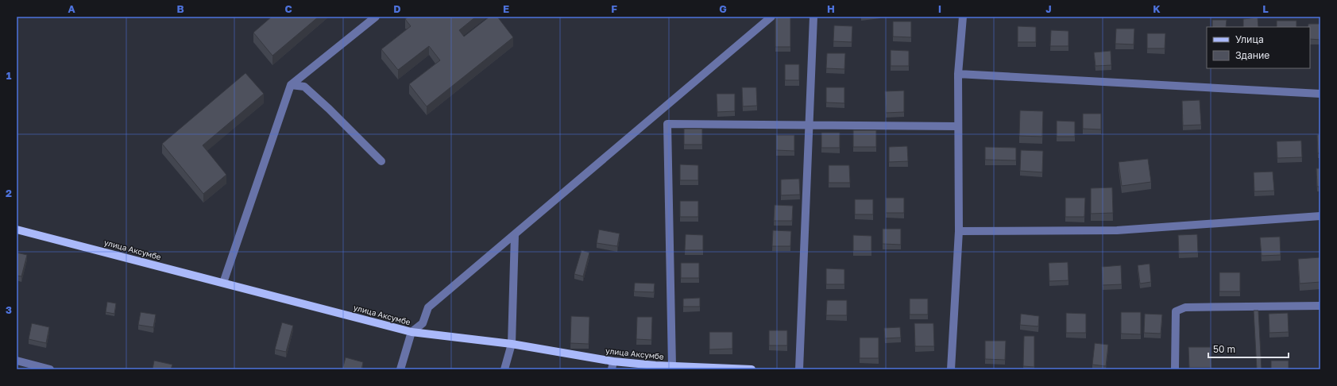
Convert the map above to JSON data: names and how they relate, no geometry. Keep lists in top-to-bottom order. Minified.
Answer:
{"streets":{"main road":["улица Аксумбе"]},"legend":["Улица","Здание"],"scale_bar":"50 m","grid":{"columns":["A","B","C","D","E","F","G","H","I","J","K","L"],"rows":["1","2","3"]}}
